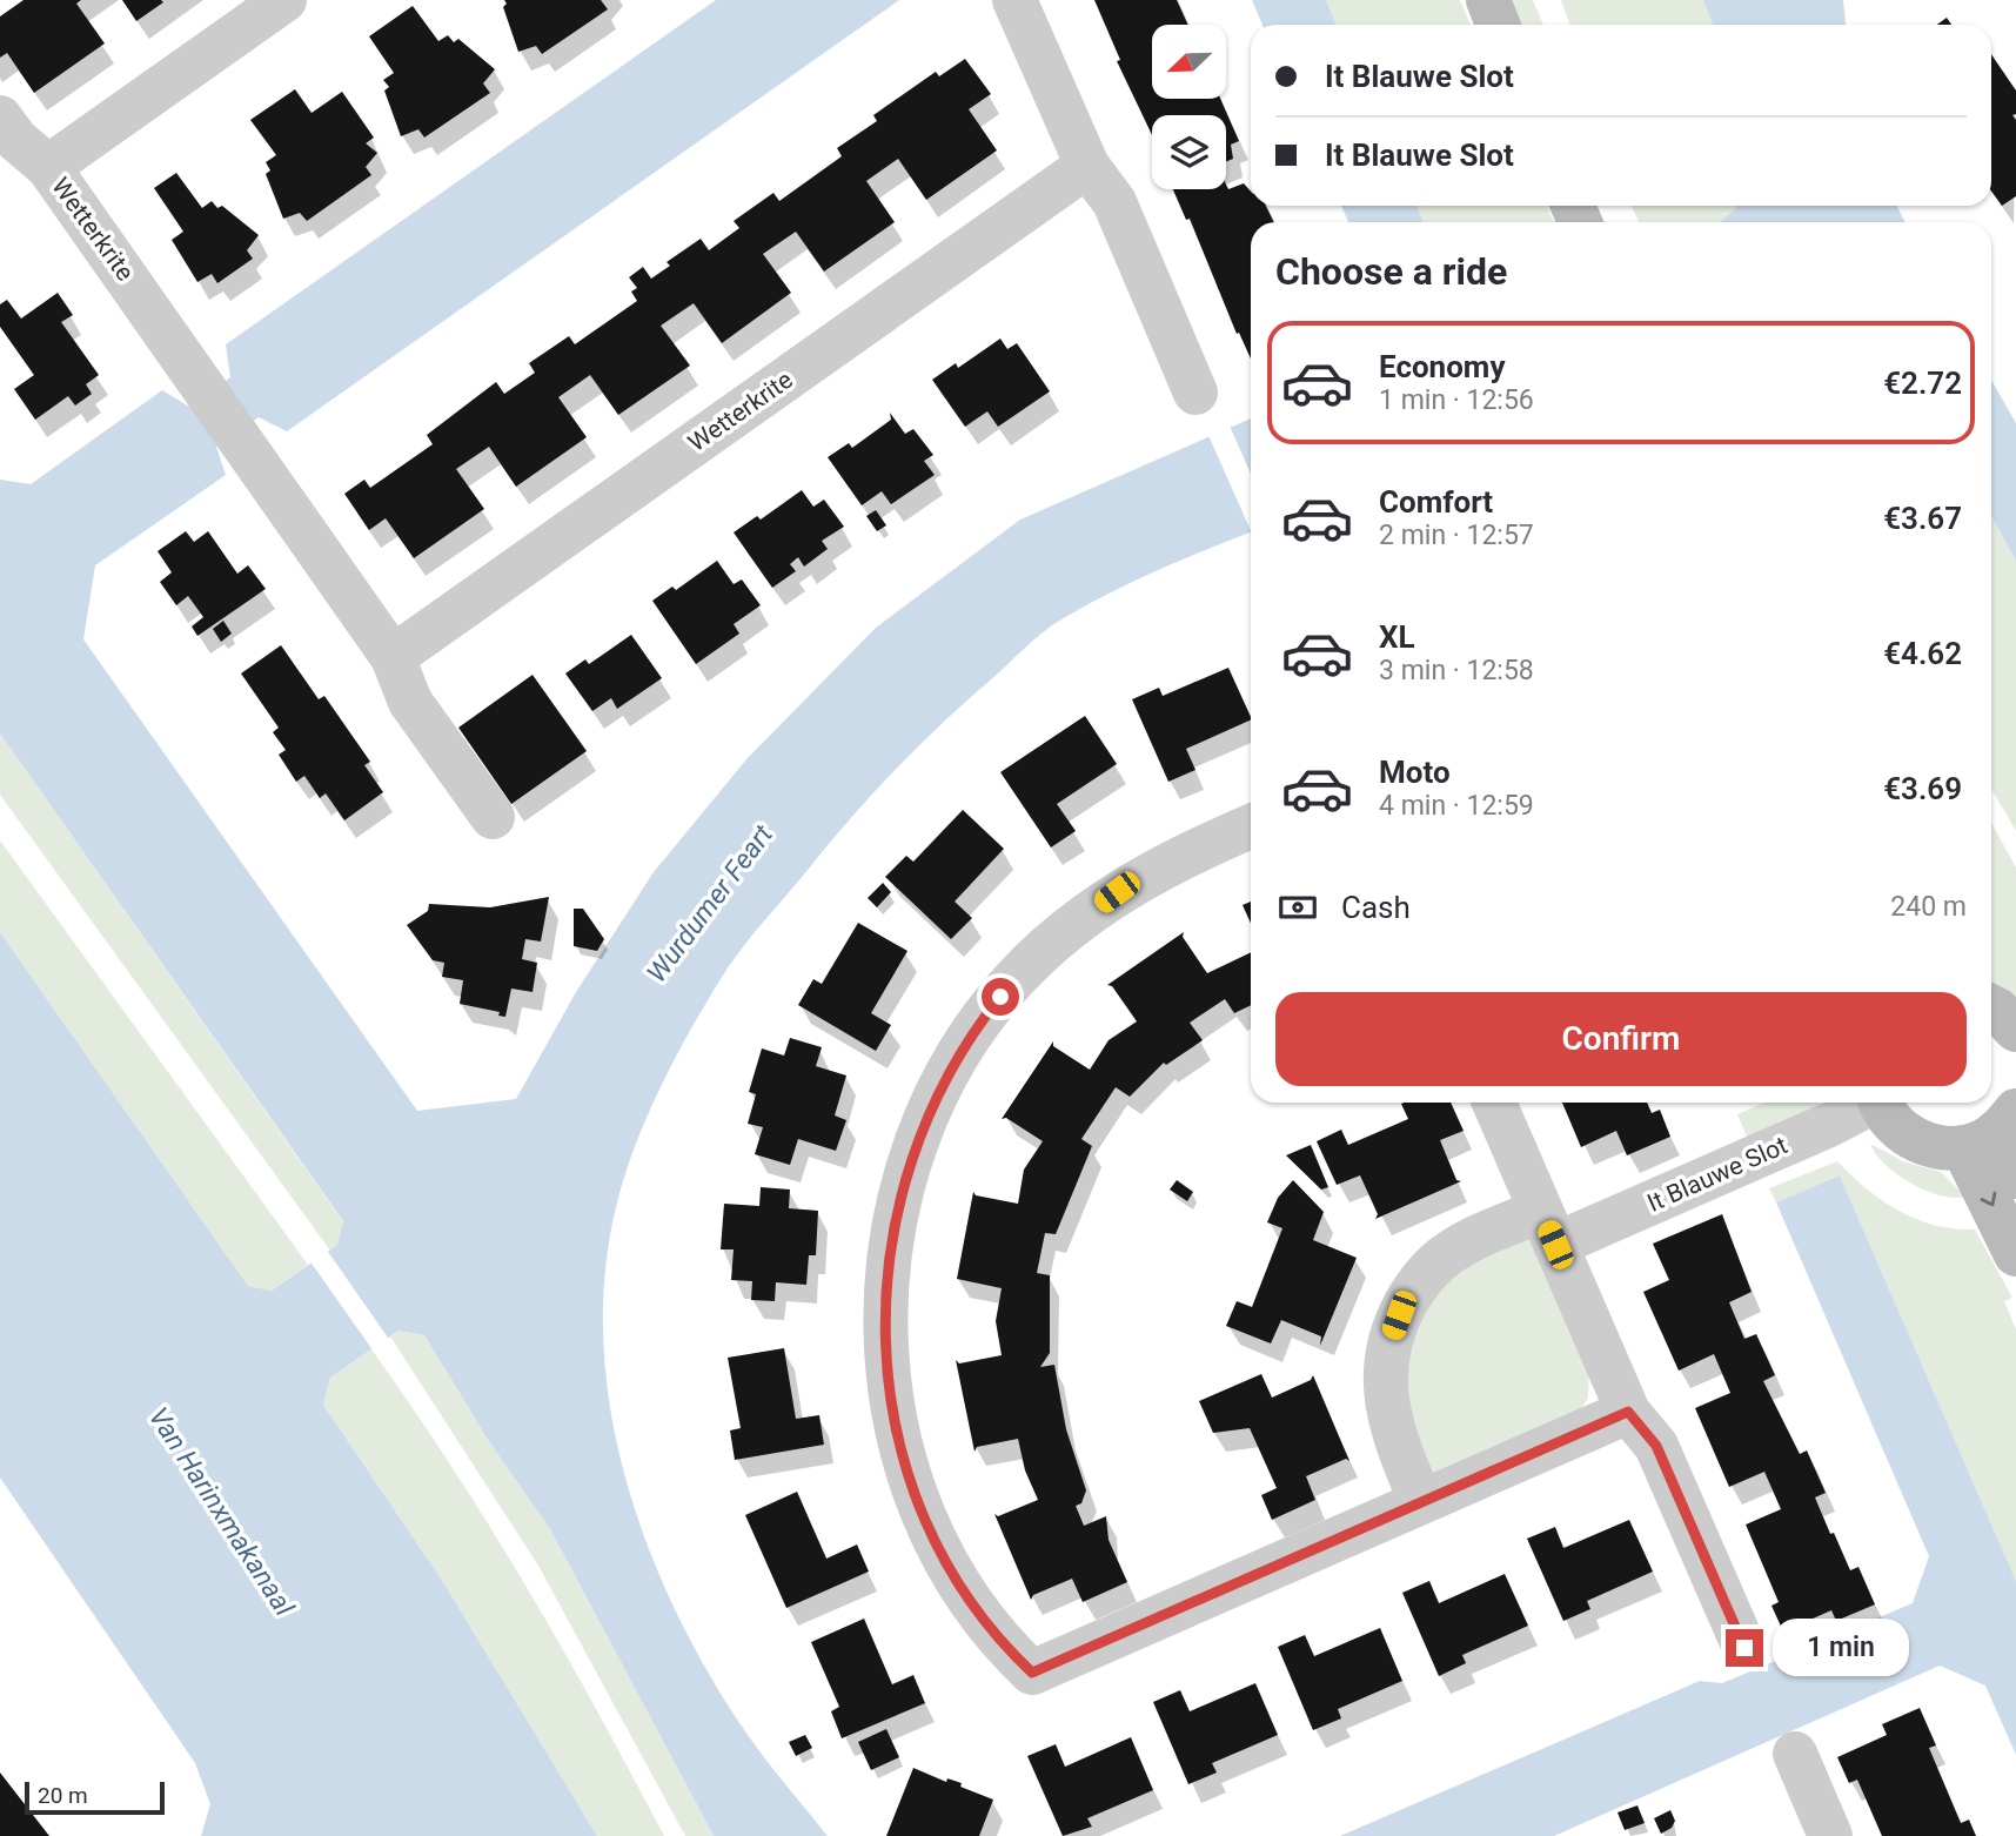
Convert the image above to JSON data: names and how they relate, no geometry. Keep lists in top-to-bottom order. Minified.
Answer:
{"streets":{"street":["Wetterkrite","It Blauwe Slot"]},"water":["Wurdumer Feart","Van Harinxmakanaal"],"scale_bar":"20 m","north":"bottom left","page":{"banner":["It Blauwe Slot","It Blauwe Slot"],"heading":"Choose a ride","list":[{"name":"Economy","note":"1 min · 12:56","value":"€2.72"},{"name":"Comfort","note":"2 min · 12:57","value":"€3.67"},{"name":"XL","note":"3 min · 12:58","value":"€4.62"},{"name":"Moto","note":"4 min · 12:59","value":"€3.69"}],"pay":["Cash","240 m"],"buttons":"Confirm","bubble":"1 min","scale":"20 m"}}
